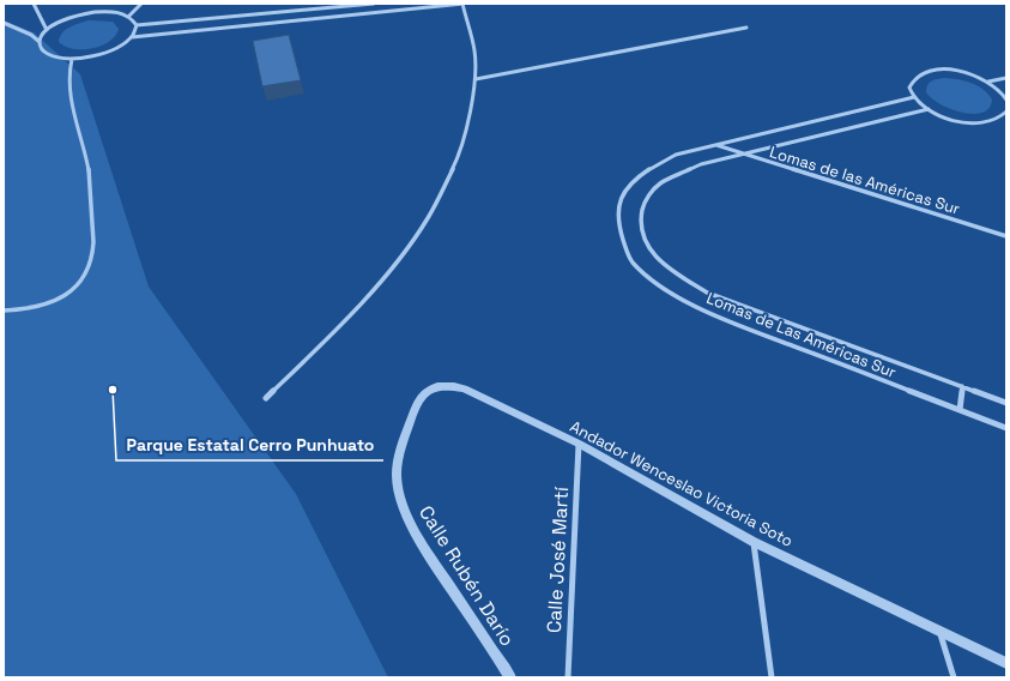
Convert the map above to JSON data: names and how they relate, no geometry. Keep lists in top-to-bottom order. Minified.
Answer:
{"streets":{"street":["Lomas de las Américas Sur","Lomas de Las Américas Sur","Andador Wenceslao Victoria Soto","Calle José Martí","Calle Rubén Darío"]},"crossings":[["Lomas de las Américas Sur","Lomas de Las Américas Sur"],["Andador Wenceslao Victoria Soto","Calle José Martí"],["Andador Wenceslao Victoria Soto","Calle Rubén Darío"]],"places":["Parque Estatal Cerro Punhuato"]}
